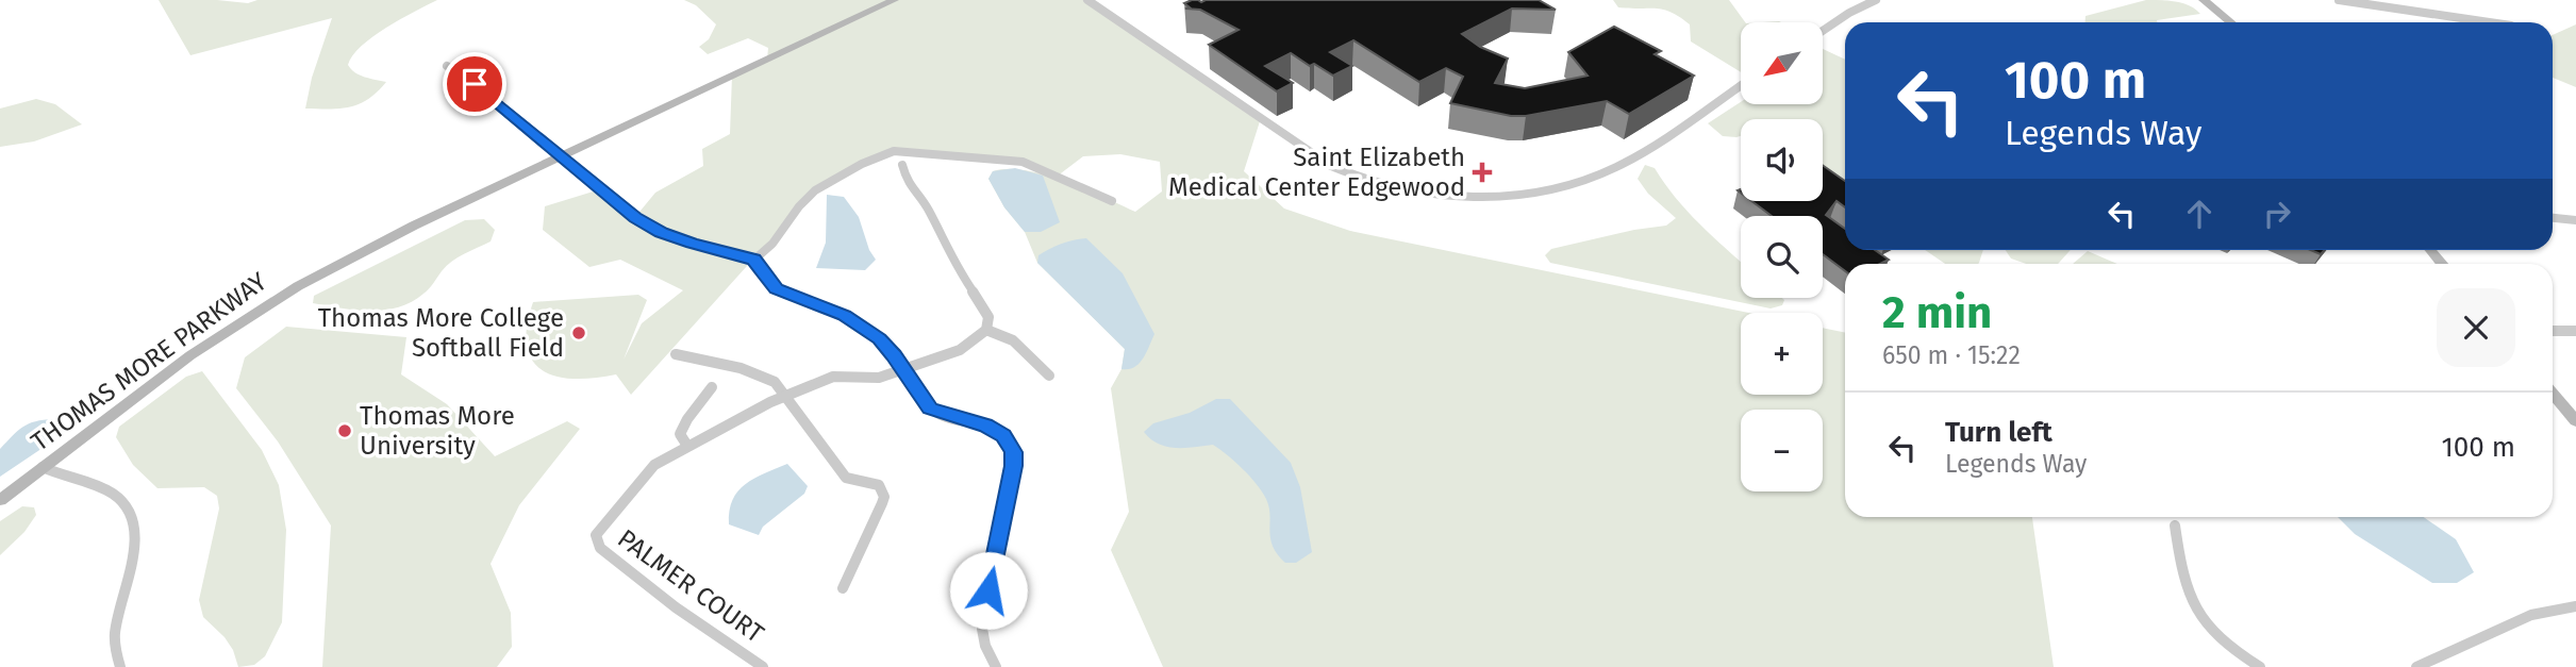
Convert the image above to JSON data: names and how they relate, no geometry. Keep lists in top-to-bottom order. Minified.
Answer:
{"streets":{"street":["THOMAS MORE PARKWAY","PALMER COURT"]},"places":{"health":["Saint Elizabeth Medical Center Edgewood"],"other":["Thomas More College Softball Field","Thomas More University"]},"north":"bottom left","page":{"map_buttons":["+","−"],"turn":["100 m","Legends Way"],"heading":["2 min","650 m · 15:22"],"list":[{"name":"Turn left","note":"Legends Way","value":"100 m"}]}}
